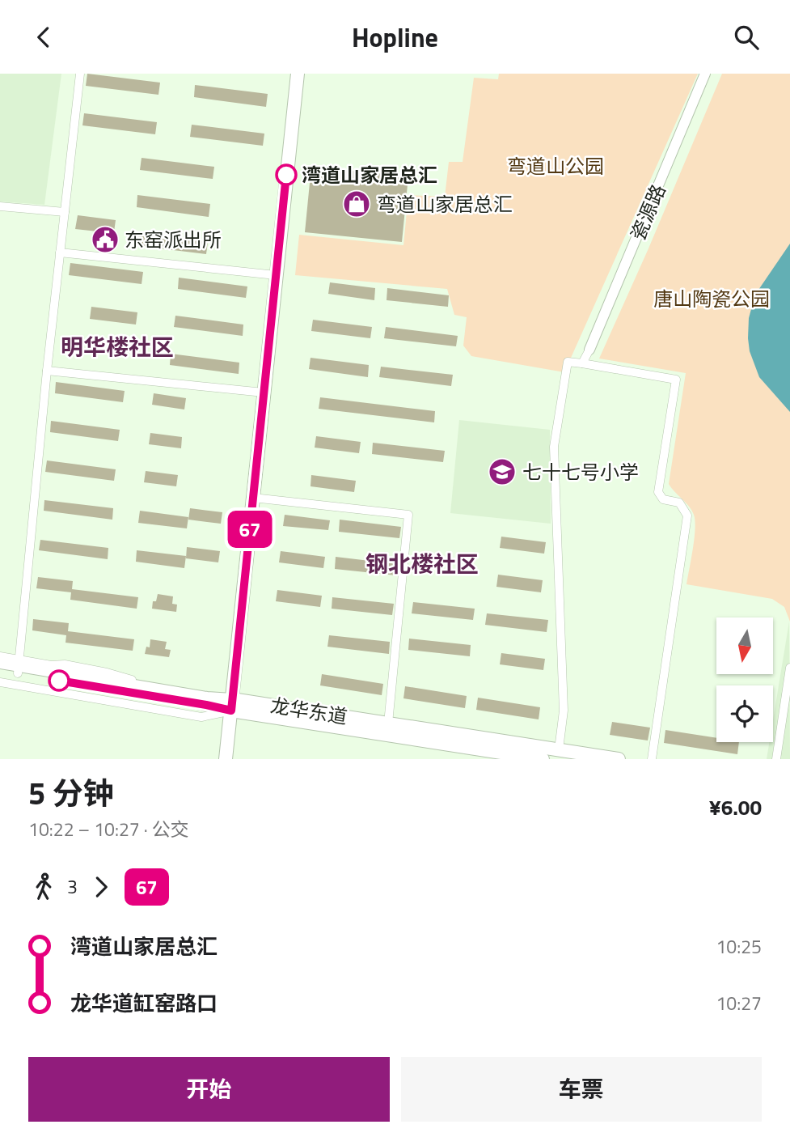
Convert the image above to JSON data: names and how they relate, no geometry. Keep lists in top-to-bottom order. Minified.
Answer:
{"streets":{"main road":["龙华东道"],"street":["瓷源路"]},"districts":["明华楼社区","钢北楼社区"],"parks":["弯道山公园","唐山陶瓷公园"],"places":{"other":["湾道山家居总汇"],"shop":["弯道山家居总汇"],"public building":["东窑派出所"],"school or university":["七十七号小学"]},"lines":["bus line 67"],"north":"bottom","page":{"header":"Hopline","on_map":"67","heading":["5 分钟","10:22 – 10:27 · 公交","¥6.00"],"legs":["3","67"],"list":[{"name":"湾道山家居总汇","value":"10:25"},{"name":"龙华道缸窑路口","value":"10:27"}],"buttons":["开始","车票"]}}
